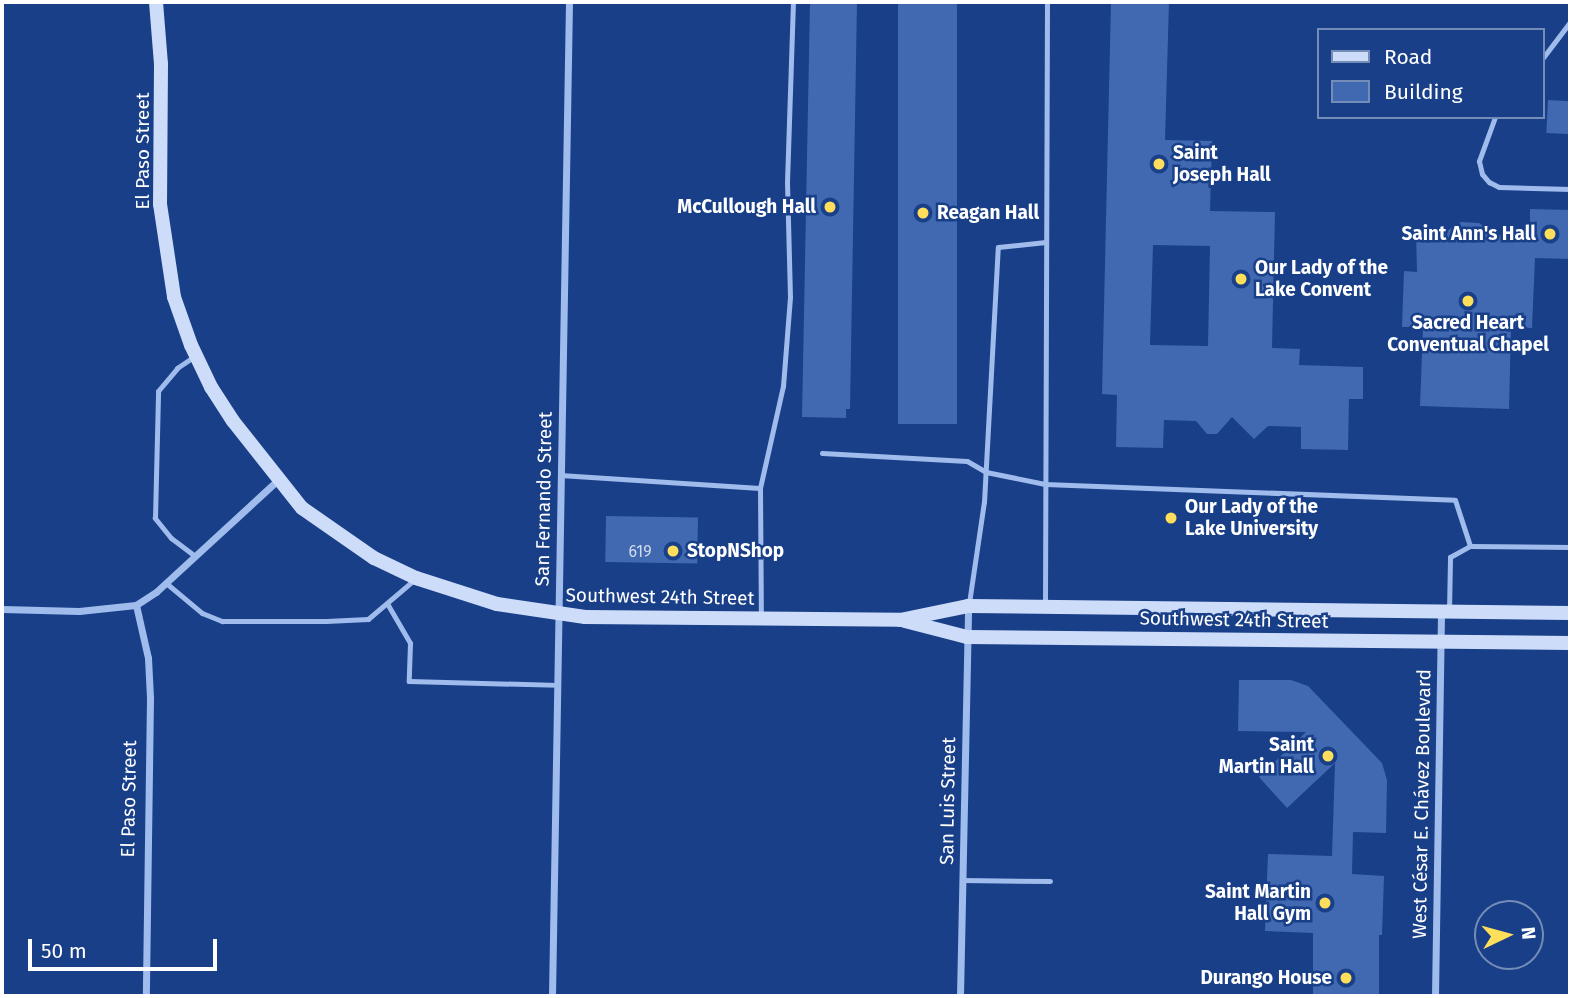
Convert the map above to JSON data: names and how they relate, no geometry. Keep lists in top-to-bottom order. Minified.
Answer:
{"streets":{"main road":["El Paso Street","Southwest 24th Street"],"street":["San Fernando Street","San Luis Street","West César E. Chávez Boulevard"]},"crossings":[["El Paso Street","Southwest 24th Street"],["San Fernando Street","Southwest 24th Street"],["Southwest 24th Street","San Luis Street"],["Southwest 24th Street","West César E. Chávez Boulevard"]],"places":["Saint Joseph Hall","McCullough Hall","Reagan Hall","Saint Ann's Hall","Our Lady of the Lake Convent","Sacred Heart Conventual Chapel","Our Lady of the Lake University","StopNShop","Saint Martin Hall","Saint Martin Hall Gym","Durango House"],"house_numbers":["619"],"legend":["Road","Building"],"scale_bar":"50 m","north":"right"}
